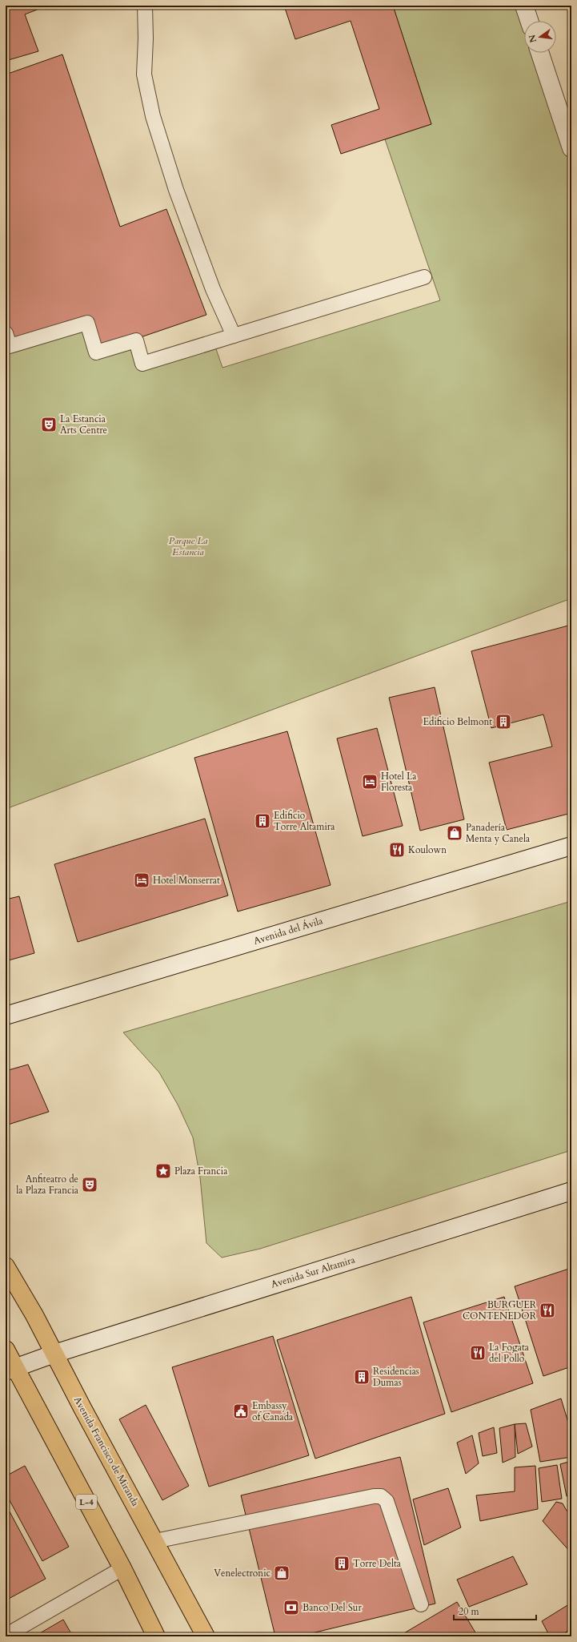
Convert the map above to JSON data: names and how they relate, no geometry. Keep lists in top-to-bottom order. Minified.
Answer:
{"streets":{"main road":["Avenida del Ávila","Avenida Sur Altamira","Avenida Francisco de Miranda","L-4"]},"crossings":[["Avenida Sur Altamira","Avenida Francisco de Miranda"],["Avenida Sur Altamira","L-4"]],"parks":["Parque La Estancia"],"places":{"theatre":["La Estancia Arts Centre","Anfiteatro de la Plaza Francia"],"building":["Edificio Belmont","Edificio Torre Altamira","Residencias Dumas","Torre Delta"],"hotel":["Hotel La Floresta","Hotel Monserrat"],"shop":["Panadería Menta y Canela","Venelectronic"],"restaurant":["Koulown","BURGUER CONTENEDOR","La Fogata del Pollo"],"place":["Plaza Francia"],"public building":["Embassy of Canada"],"bank":["Banco Del Sur"]},"scale_bar":"20 m","north":"left"}
